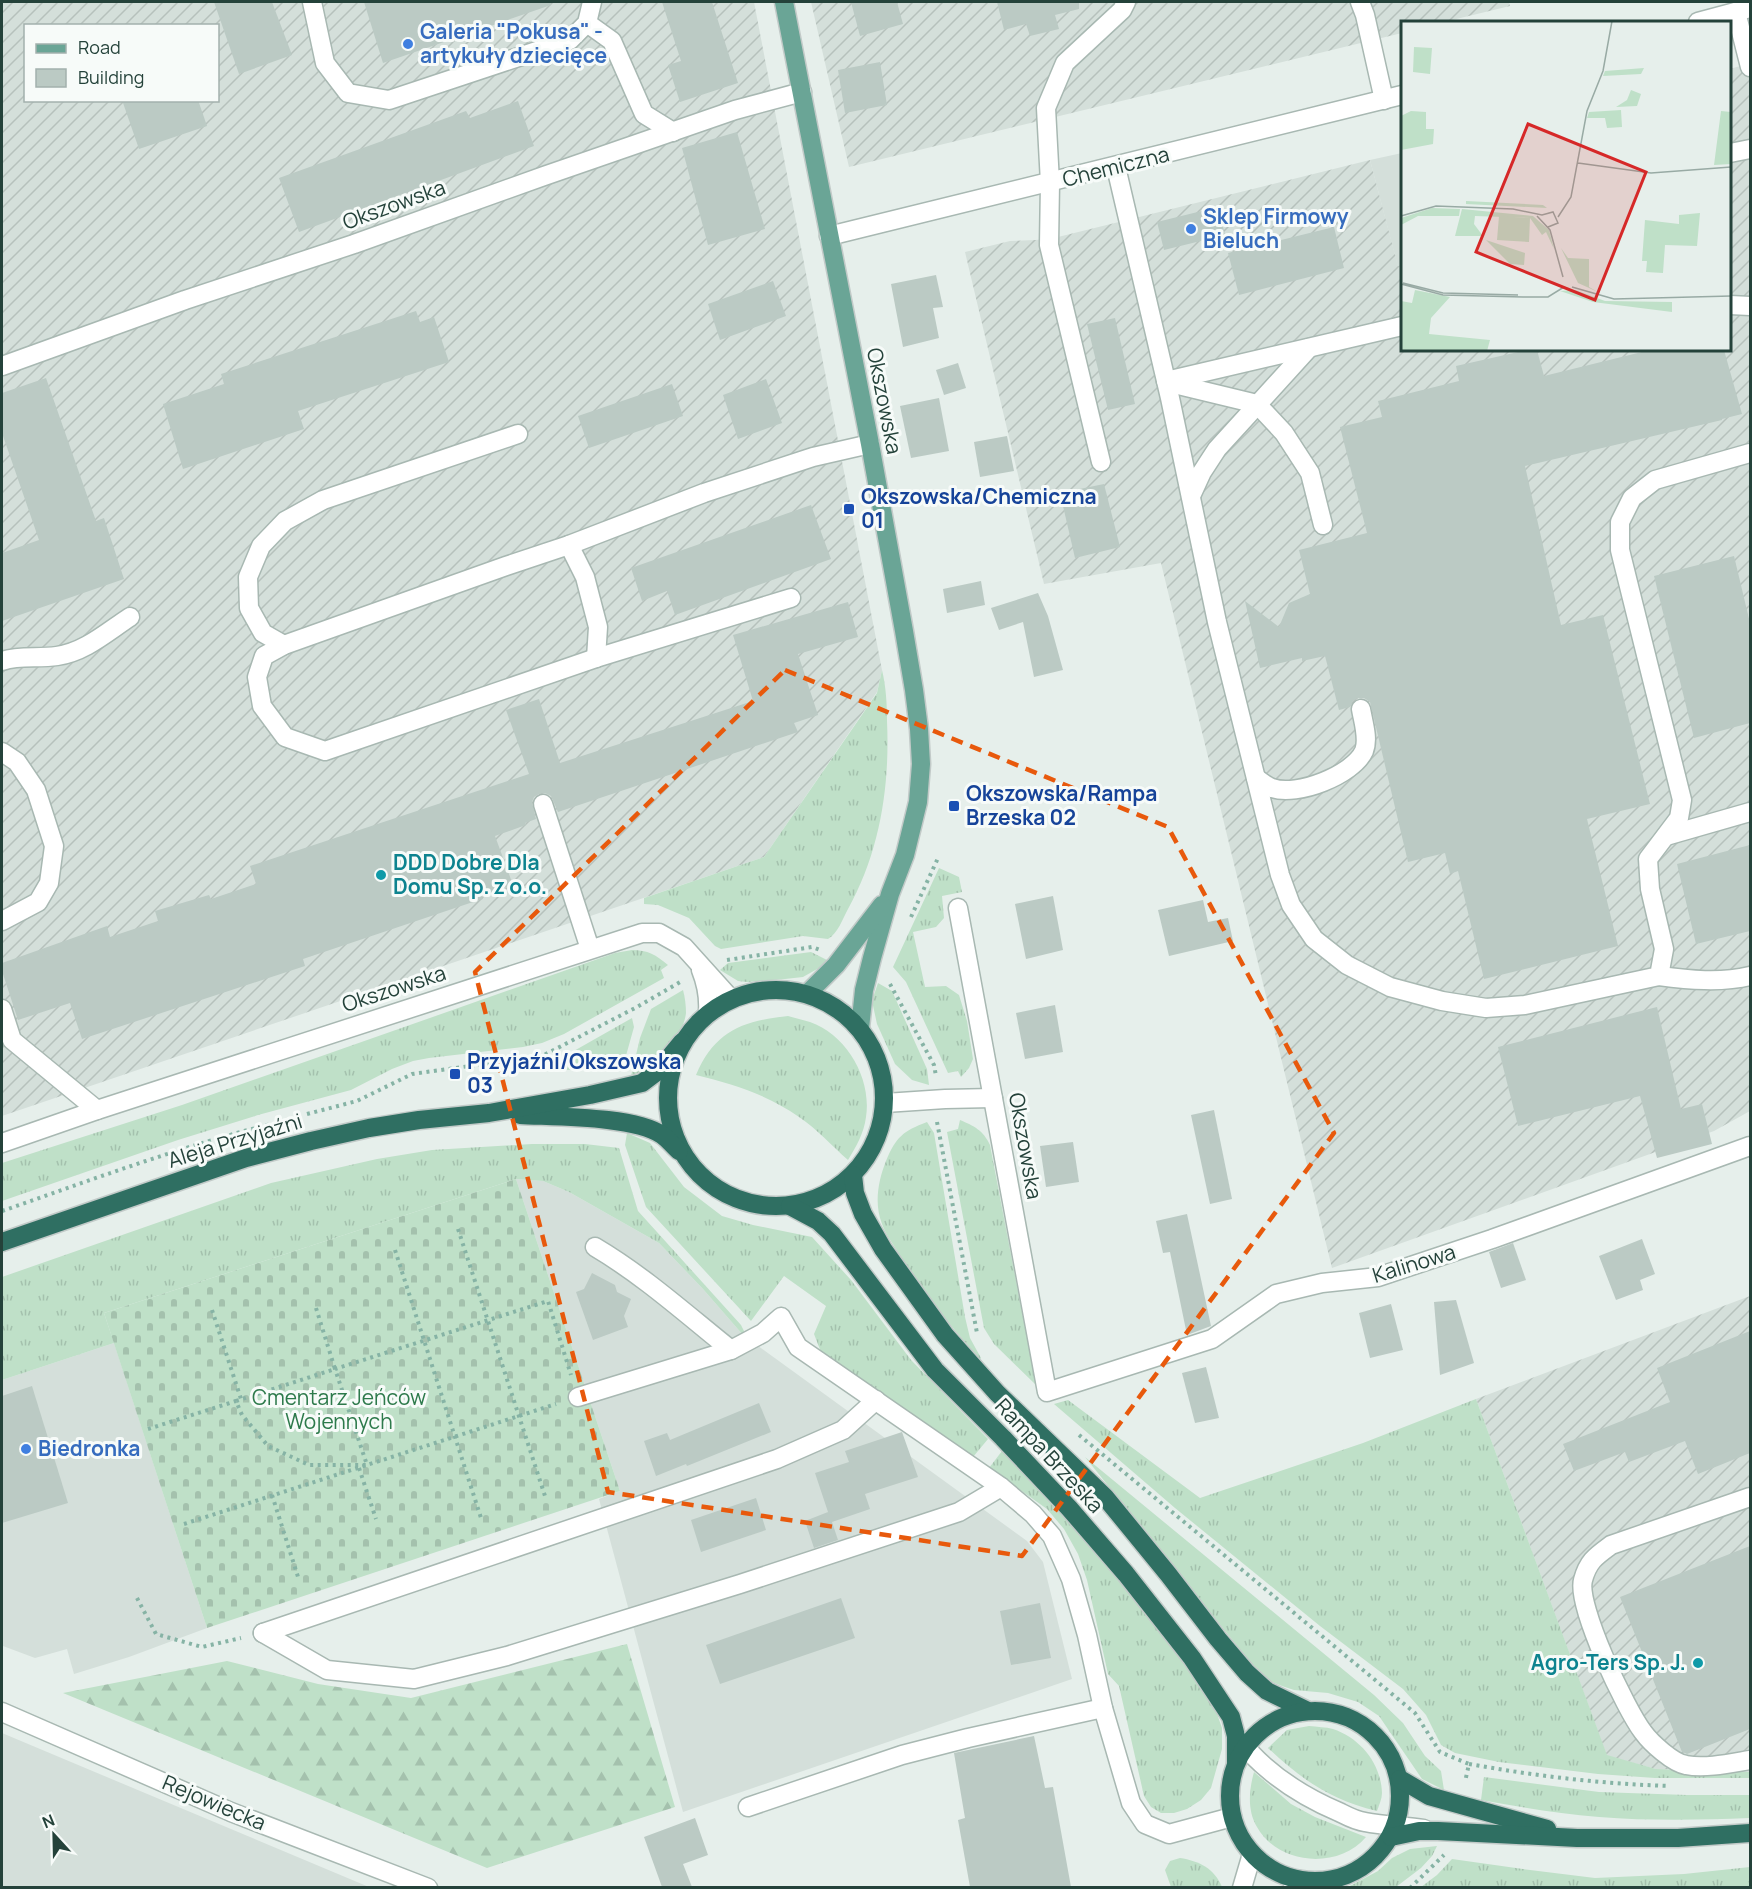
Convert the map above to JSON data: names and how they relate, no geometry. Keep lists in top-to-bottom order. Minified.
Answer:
{"streets":{"highway":["Aleja Przyjaźni","Rampa Brzeska"],"main road":["Okszowska"],"street":["Chemiczna","Kalinowa","Rejowiecka"]},"crossings":[["Chemiczna","Okszowska"],["Okszowska","Aleja Przyjaźni"],["Okszowska","Kalinowa"],["Aleja Przyjaźni","Rampa Brzeska"]],"parks":["Cmentarz Jeńców Wojennych"],"places":{"other":["Galeria \"Pokusa\" - artykuły dziecięce","Sklep Firmowy Bieluch","DDD Dobre Dla Domu Sp. z o.o.","Biedronka","Agro-Ters Sp. J."],"transit":["Okszowska/Chemiczna 01","Okszowska/Rampa Brzeska 02","Przyjaźni/Okszowska 03"]},"legend":["Road","Building"],"north":"top"}
